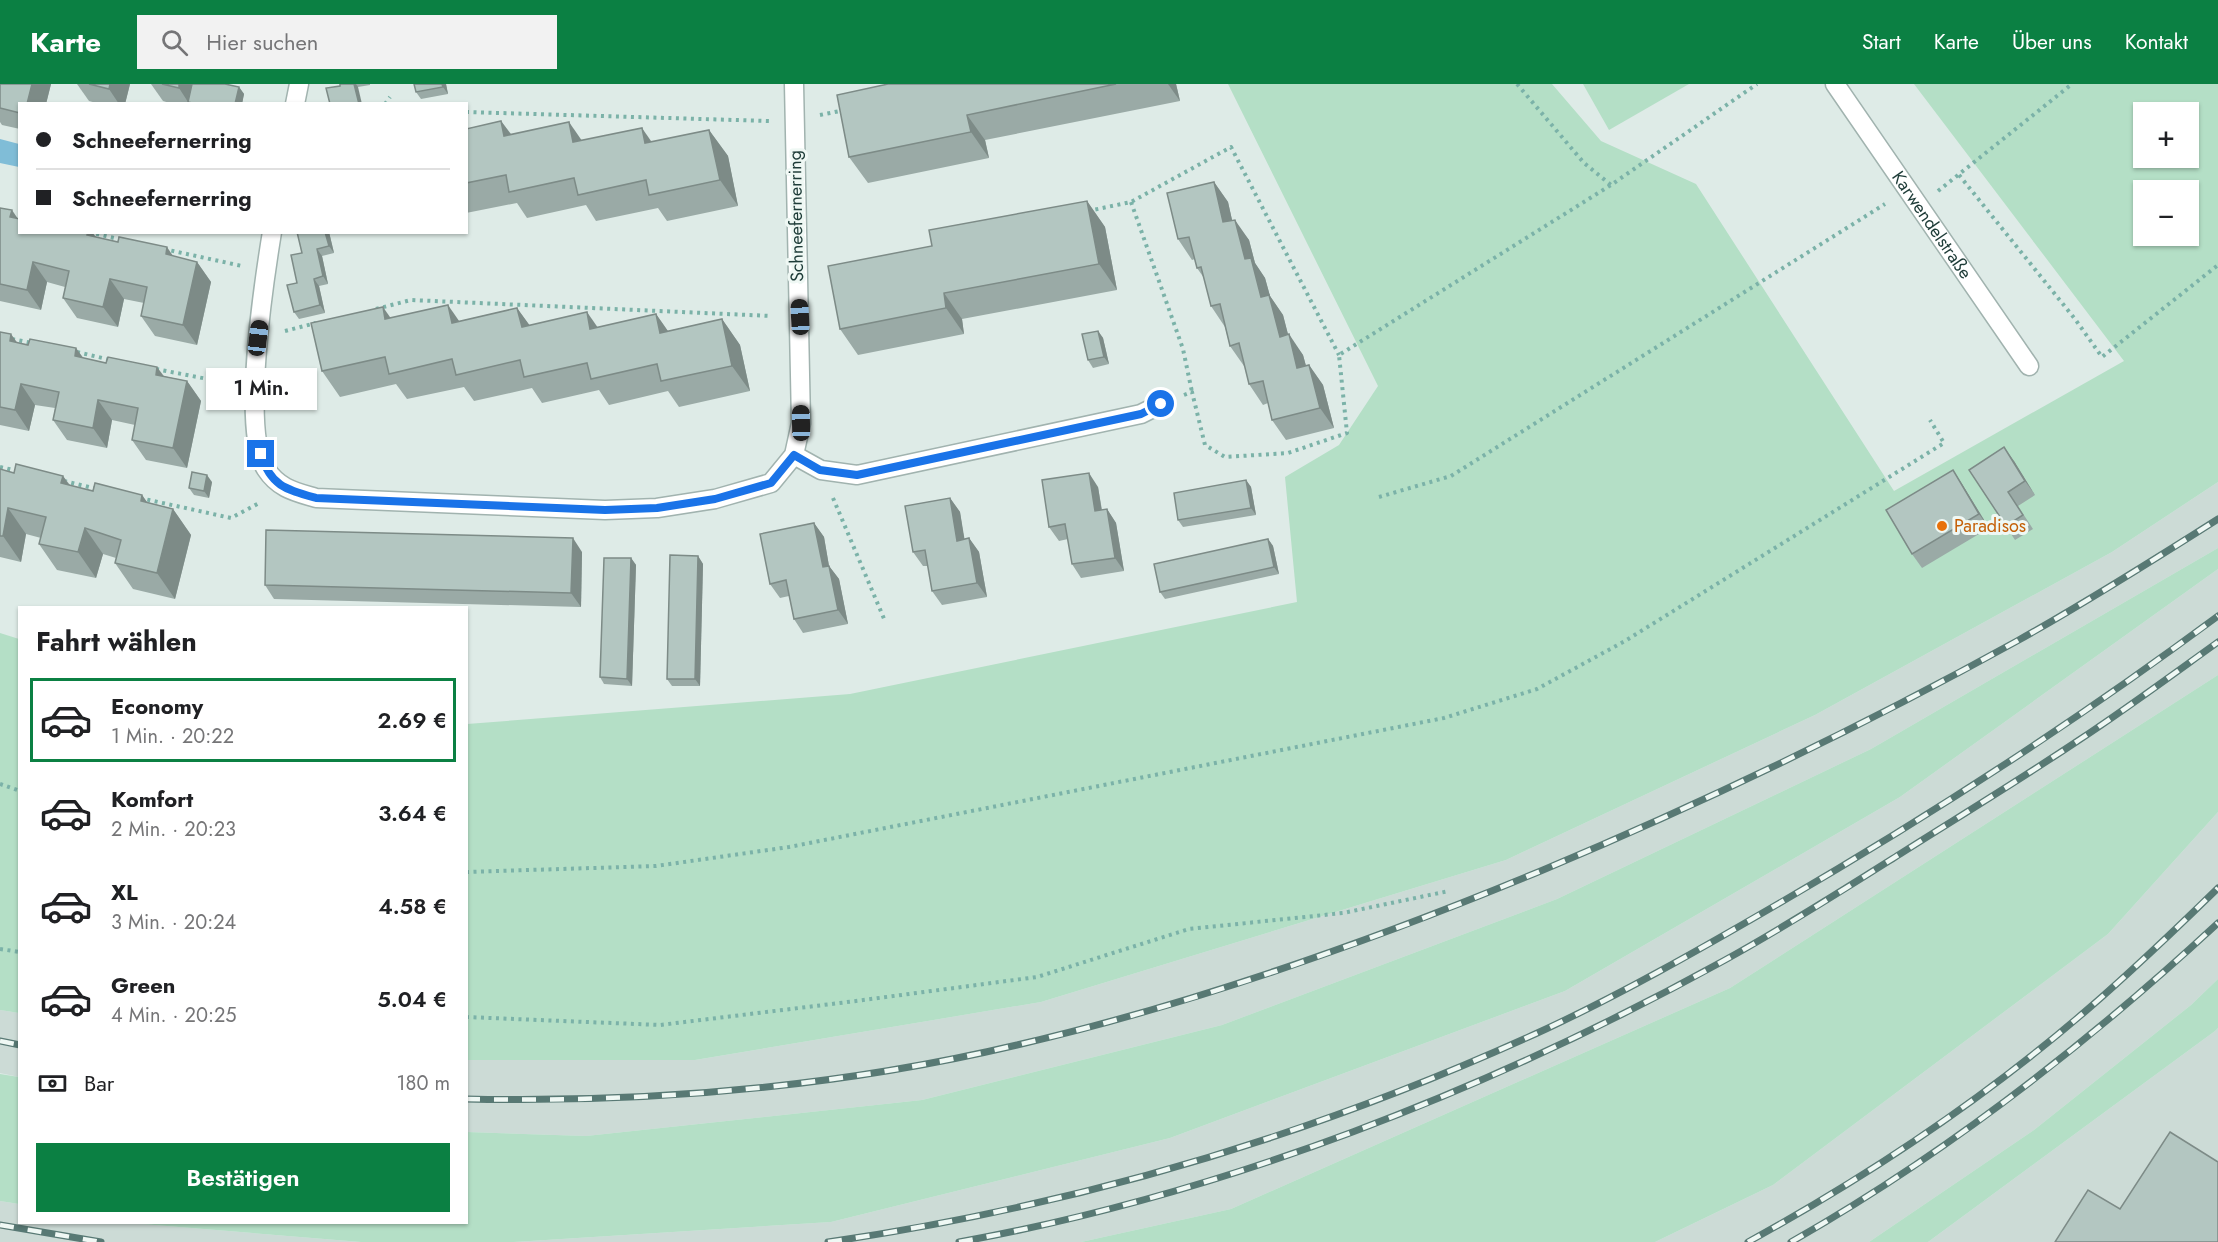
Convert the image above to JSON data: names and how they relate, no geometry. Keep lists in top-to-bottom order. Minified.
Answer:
{"streets":{"street":["Schneefernerring","Karwendelstraße"]},"places":["Paradisos"],"page":{"header":"Karte","search":"Hier suchen","nav":["Start","Karte","Über uns","Kontakt"],"map_buttons":["+","−"],"banner":["Schneefernerring","Schneefernerring"],"bubble":"1 Min.","heading":"Fahrt wählen","list":[{"name":"Economy","note":"1 Min. · 20:22","value":"2.69 €"},{"name":"Komfort","note":"2 Min. · 20:23","value":"3.64 €"},{"name":"XL","note":"3 Min. · 20:24","value":"4.58 €"},{"name":"Green","note":"4 Min. · 20:25","value":"5.04 €"}],"pay":["Bar","180 m"],"buttons":"Bestätigen"}}
